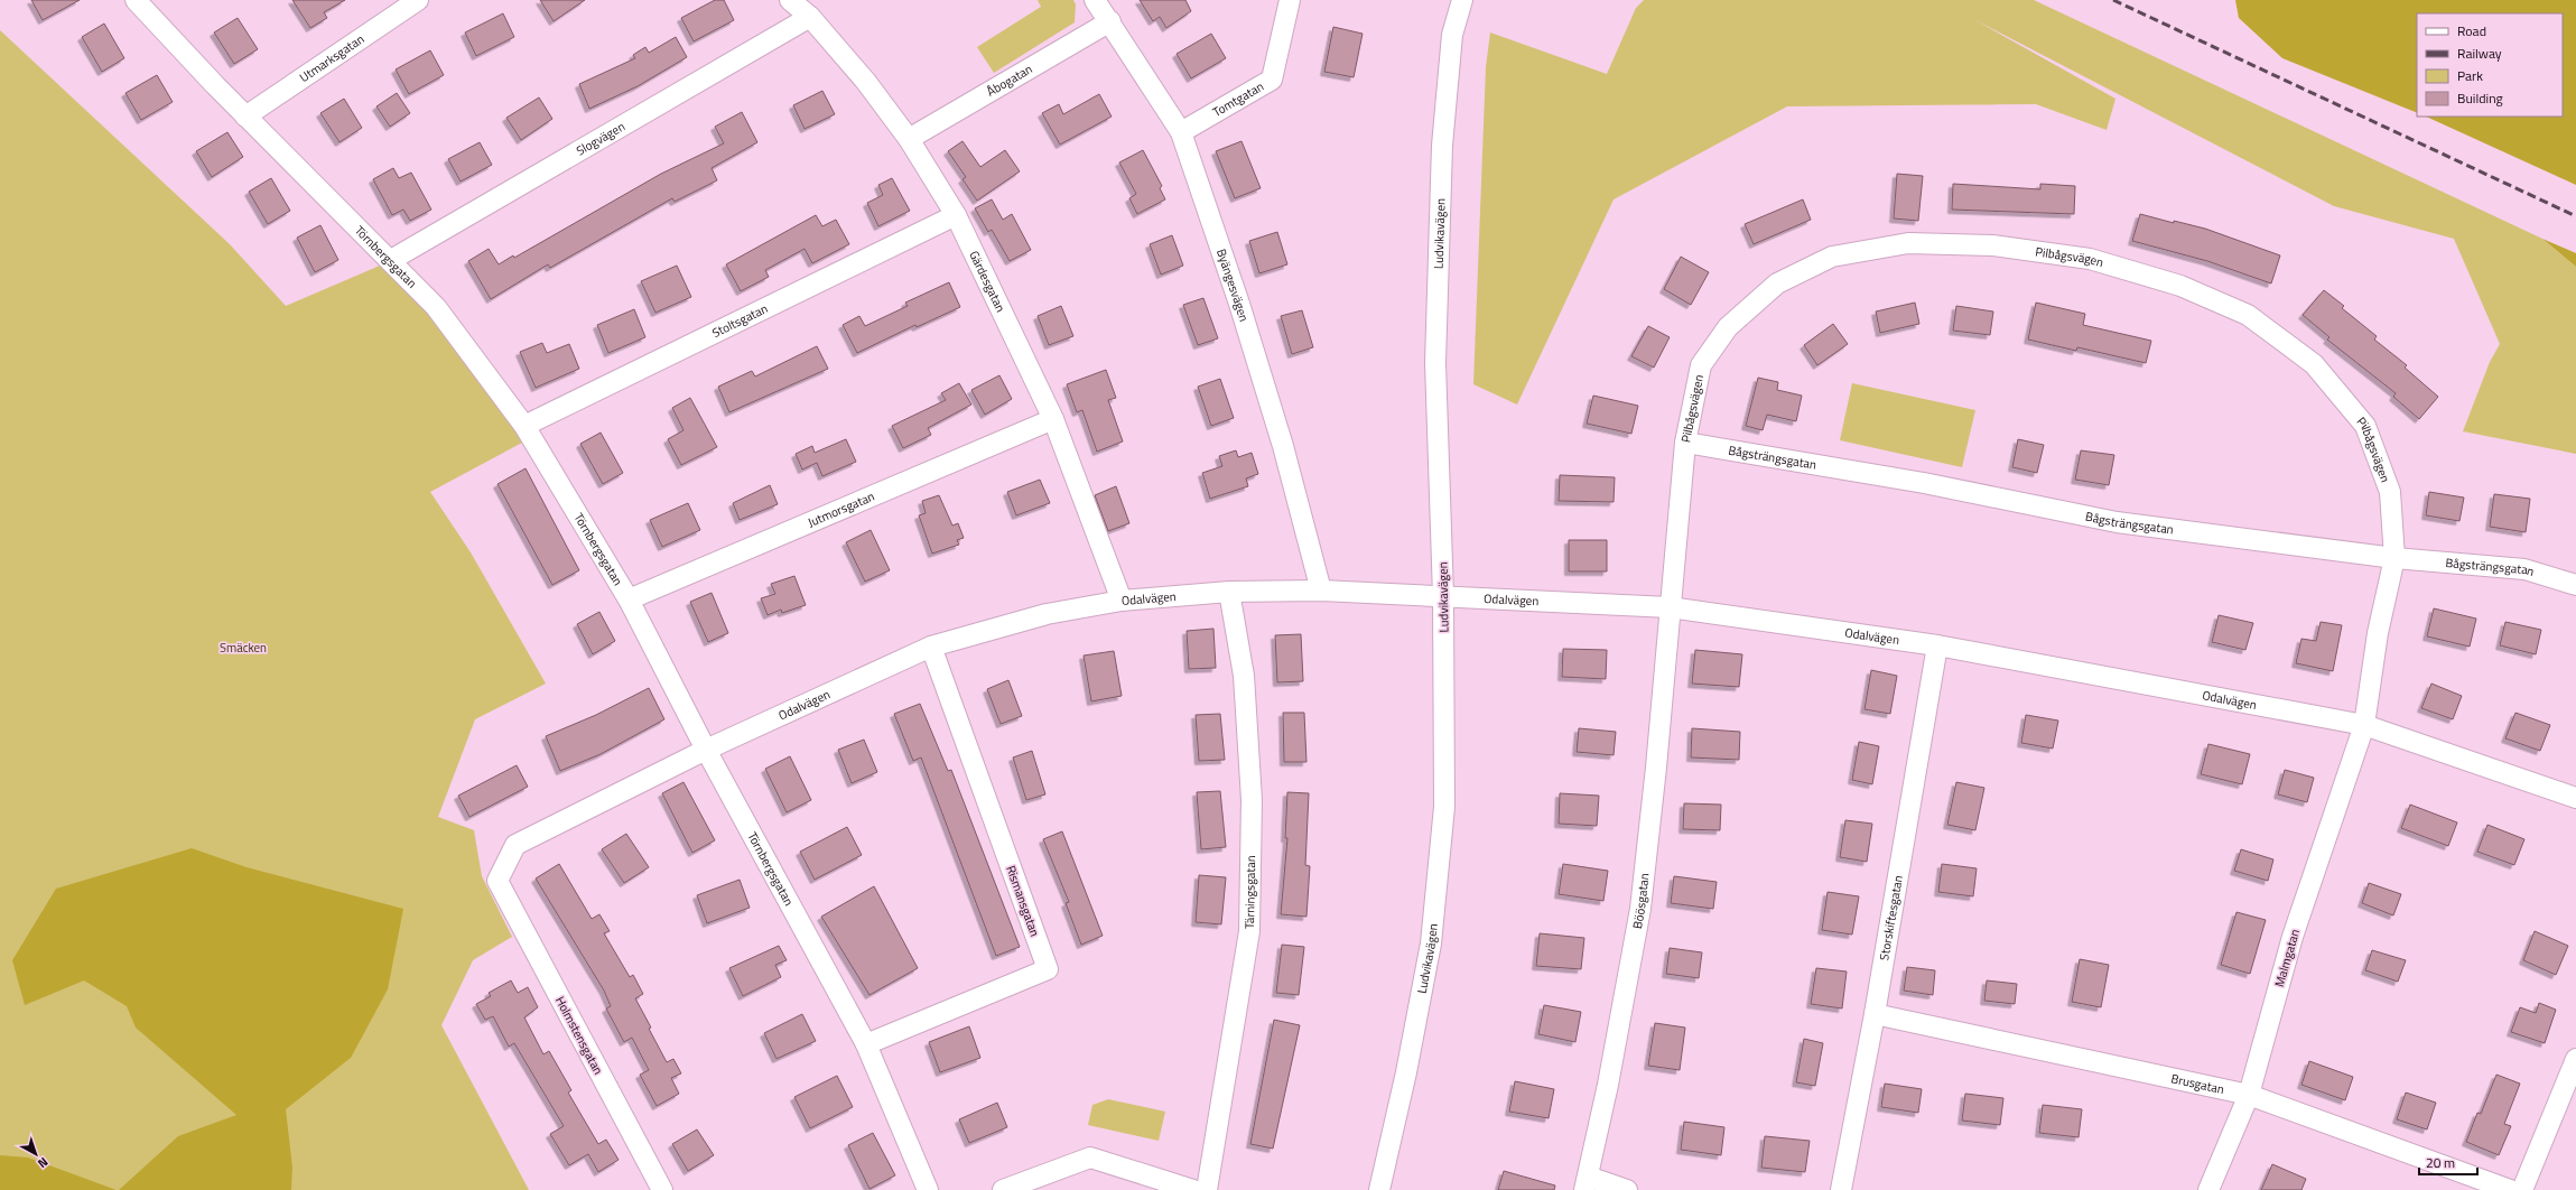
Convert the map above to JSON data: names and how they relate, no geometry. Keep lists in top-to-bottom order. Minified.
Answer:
{"streets":{"street":["Utmarksgatan","Åbogatan","Tomtgatan","Slogvägen","Ludvikavägen","Törnbergsgatan","Pilbågsvägen","Gärdesgatan","Byängesvägen","Stoltsgatan","Bågsträngsgatan","Jutmorsgatan","Odalvägen","Tärningsgatan","Rismansgatan","Böösgatan","Storskiftesgatan","Malmgatan","Holmstensgatan","Brusgatan"]},"crossings":[["Utmarksgatan","Törnbergsgatan"],["Åbogatan","Gärdesgatan"],["Åbogatan","Byängesvägen"],["Tomtgatan","Byängesvägen"],["Slogvägen","Törnbergsgatan"],["Slogvägen","Gärdesgatan"],["Ludvikavägen","Odalvägen"],["Törnbergsgatan","Stoltsgatan"],["Törnbergsgatan","Jutmorsgatan"],["Törnbergsgatan","Odalvägen"],["Törnbergsgatan","Rismansgatan"],["Pilbågsvägen","Bågsträngsgatan"],["Pilbågsvägen","Odalvägen"],["Pilbågsvägen","Böösgatan"],["Pilbågsvägen","Malmgatan"],["Gärdesgatan","Stoltsgatan"],["Gärdesgatan","Jutmorsgatan"],["Gärdesgatan","Odalvägen"],["Byängesvägen","Odalvägen"],["Odalvägen","Tärningsgatan"],["Odalvägen","Rismansgatan"],["Odalvägen","Böösgatan"],["Odalvägen","Storskiftesgatan"],["Odalvägen","Malmgatan"],["Odalvägen","Holmstensgatan"],["Storskiftesgatan","Brusgatan"],["Malmgatan","Brusgatan"]],"parks":["Smäcken"],"legend":["Road","Railway","Park","Building"],"scale_bar":"20 m","north":"bottom right"}
